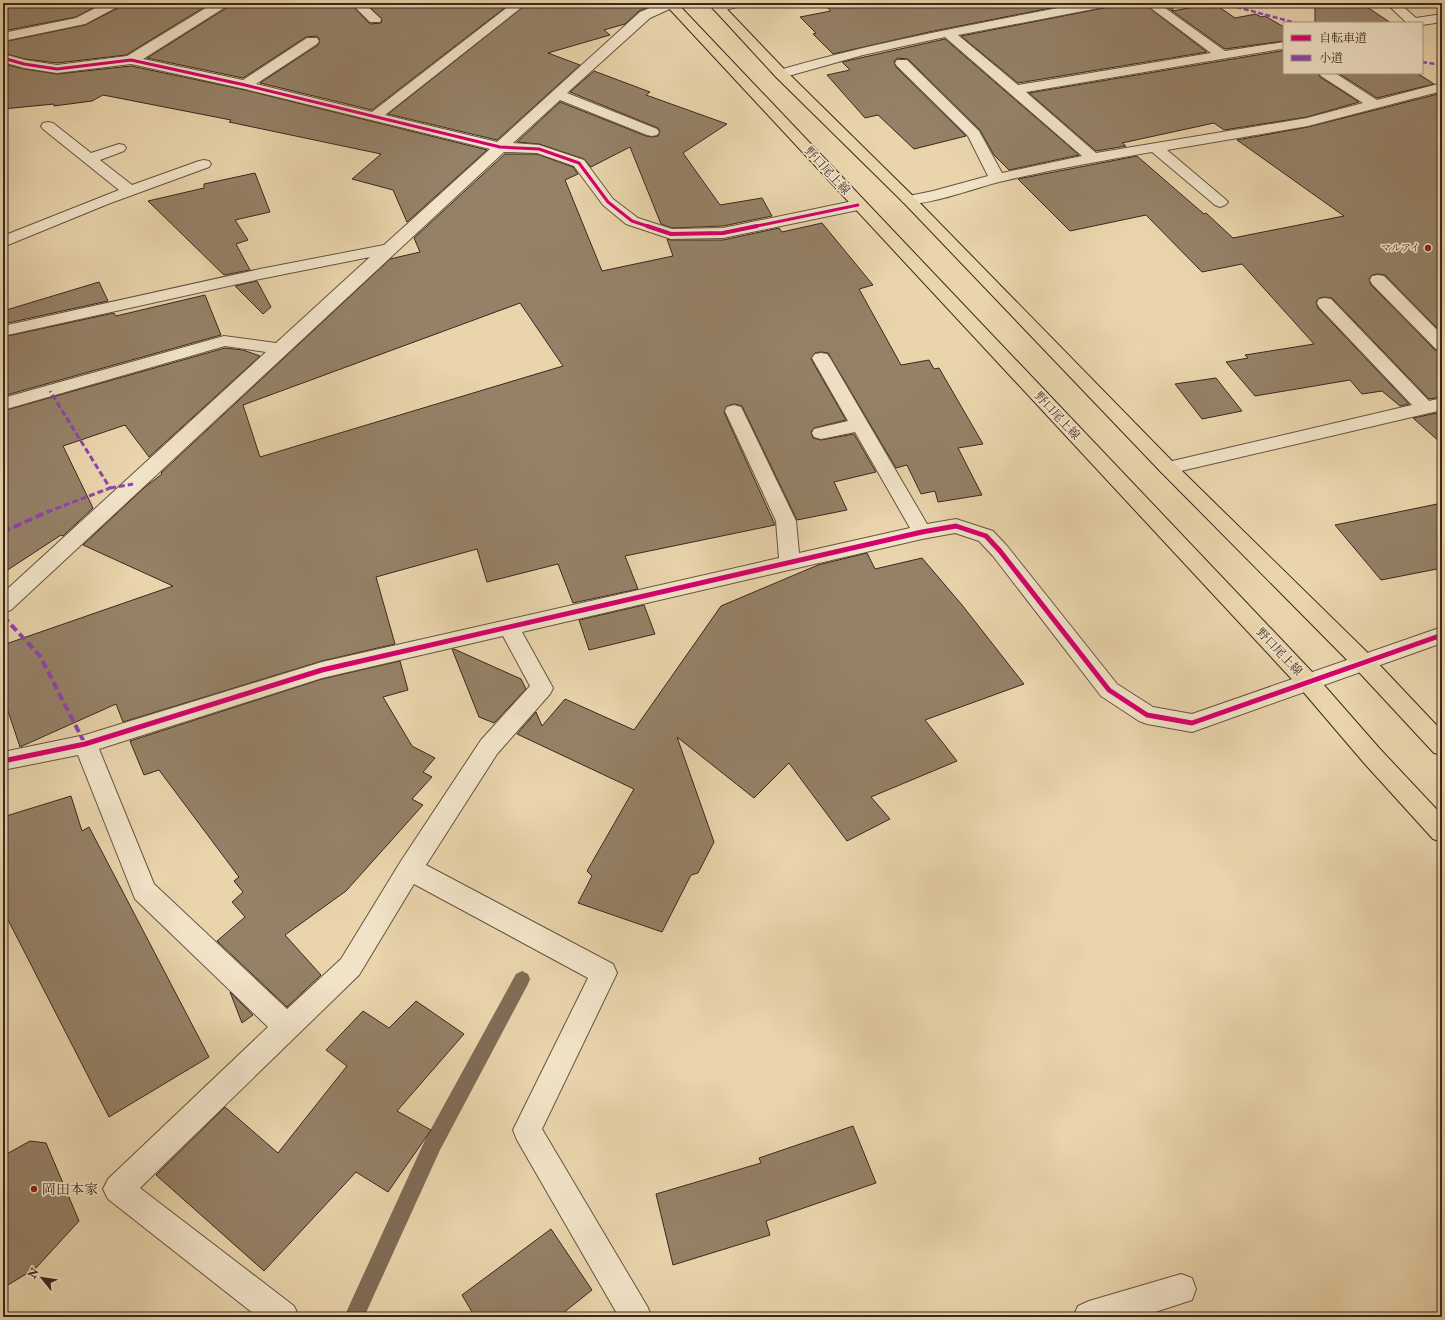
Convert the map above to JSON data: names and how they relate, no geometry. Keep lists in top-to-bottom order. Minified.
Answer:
{"streets":{"main road":["野口尾上線"]},"places":["マルアイ","岡田本家"],"legend":["自転車道","小道"],"north":"top left"}
